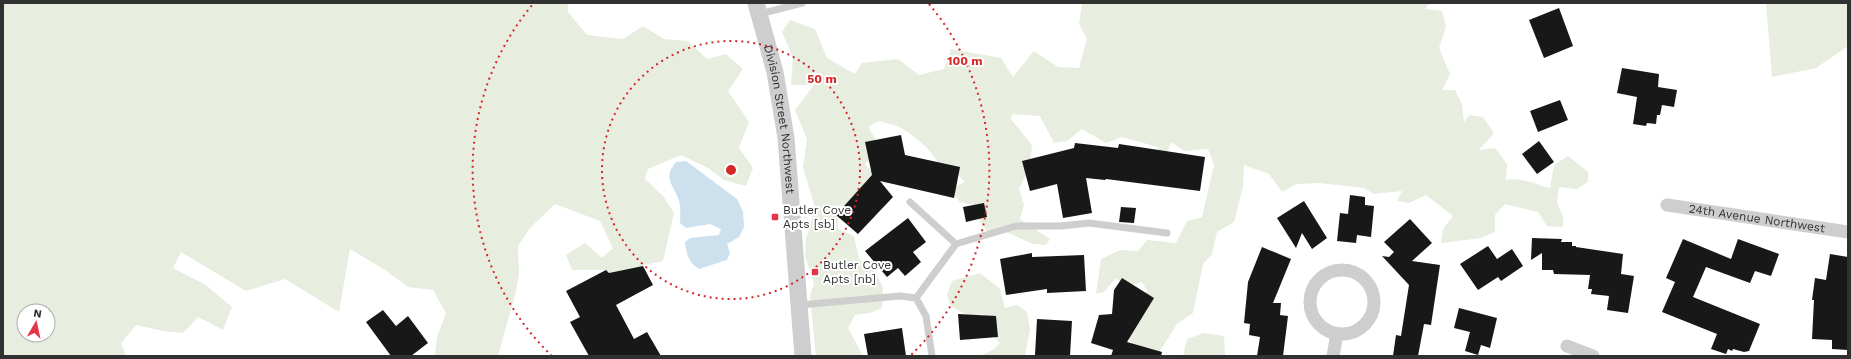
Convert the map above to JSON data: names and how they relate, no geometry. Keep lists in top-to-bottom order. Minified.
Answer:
{"streets":{"street":["Division Street Northwest","24th Avenue Northwest"]},"places":{"transit":["Butler Cove Apts [sb]","Butler Cove Apts [nb]"]},"north":"top","rings":["100 m","50 m"]}
